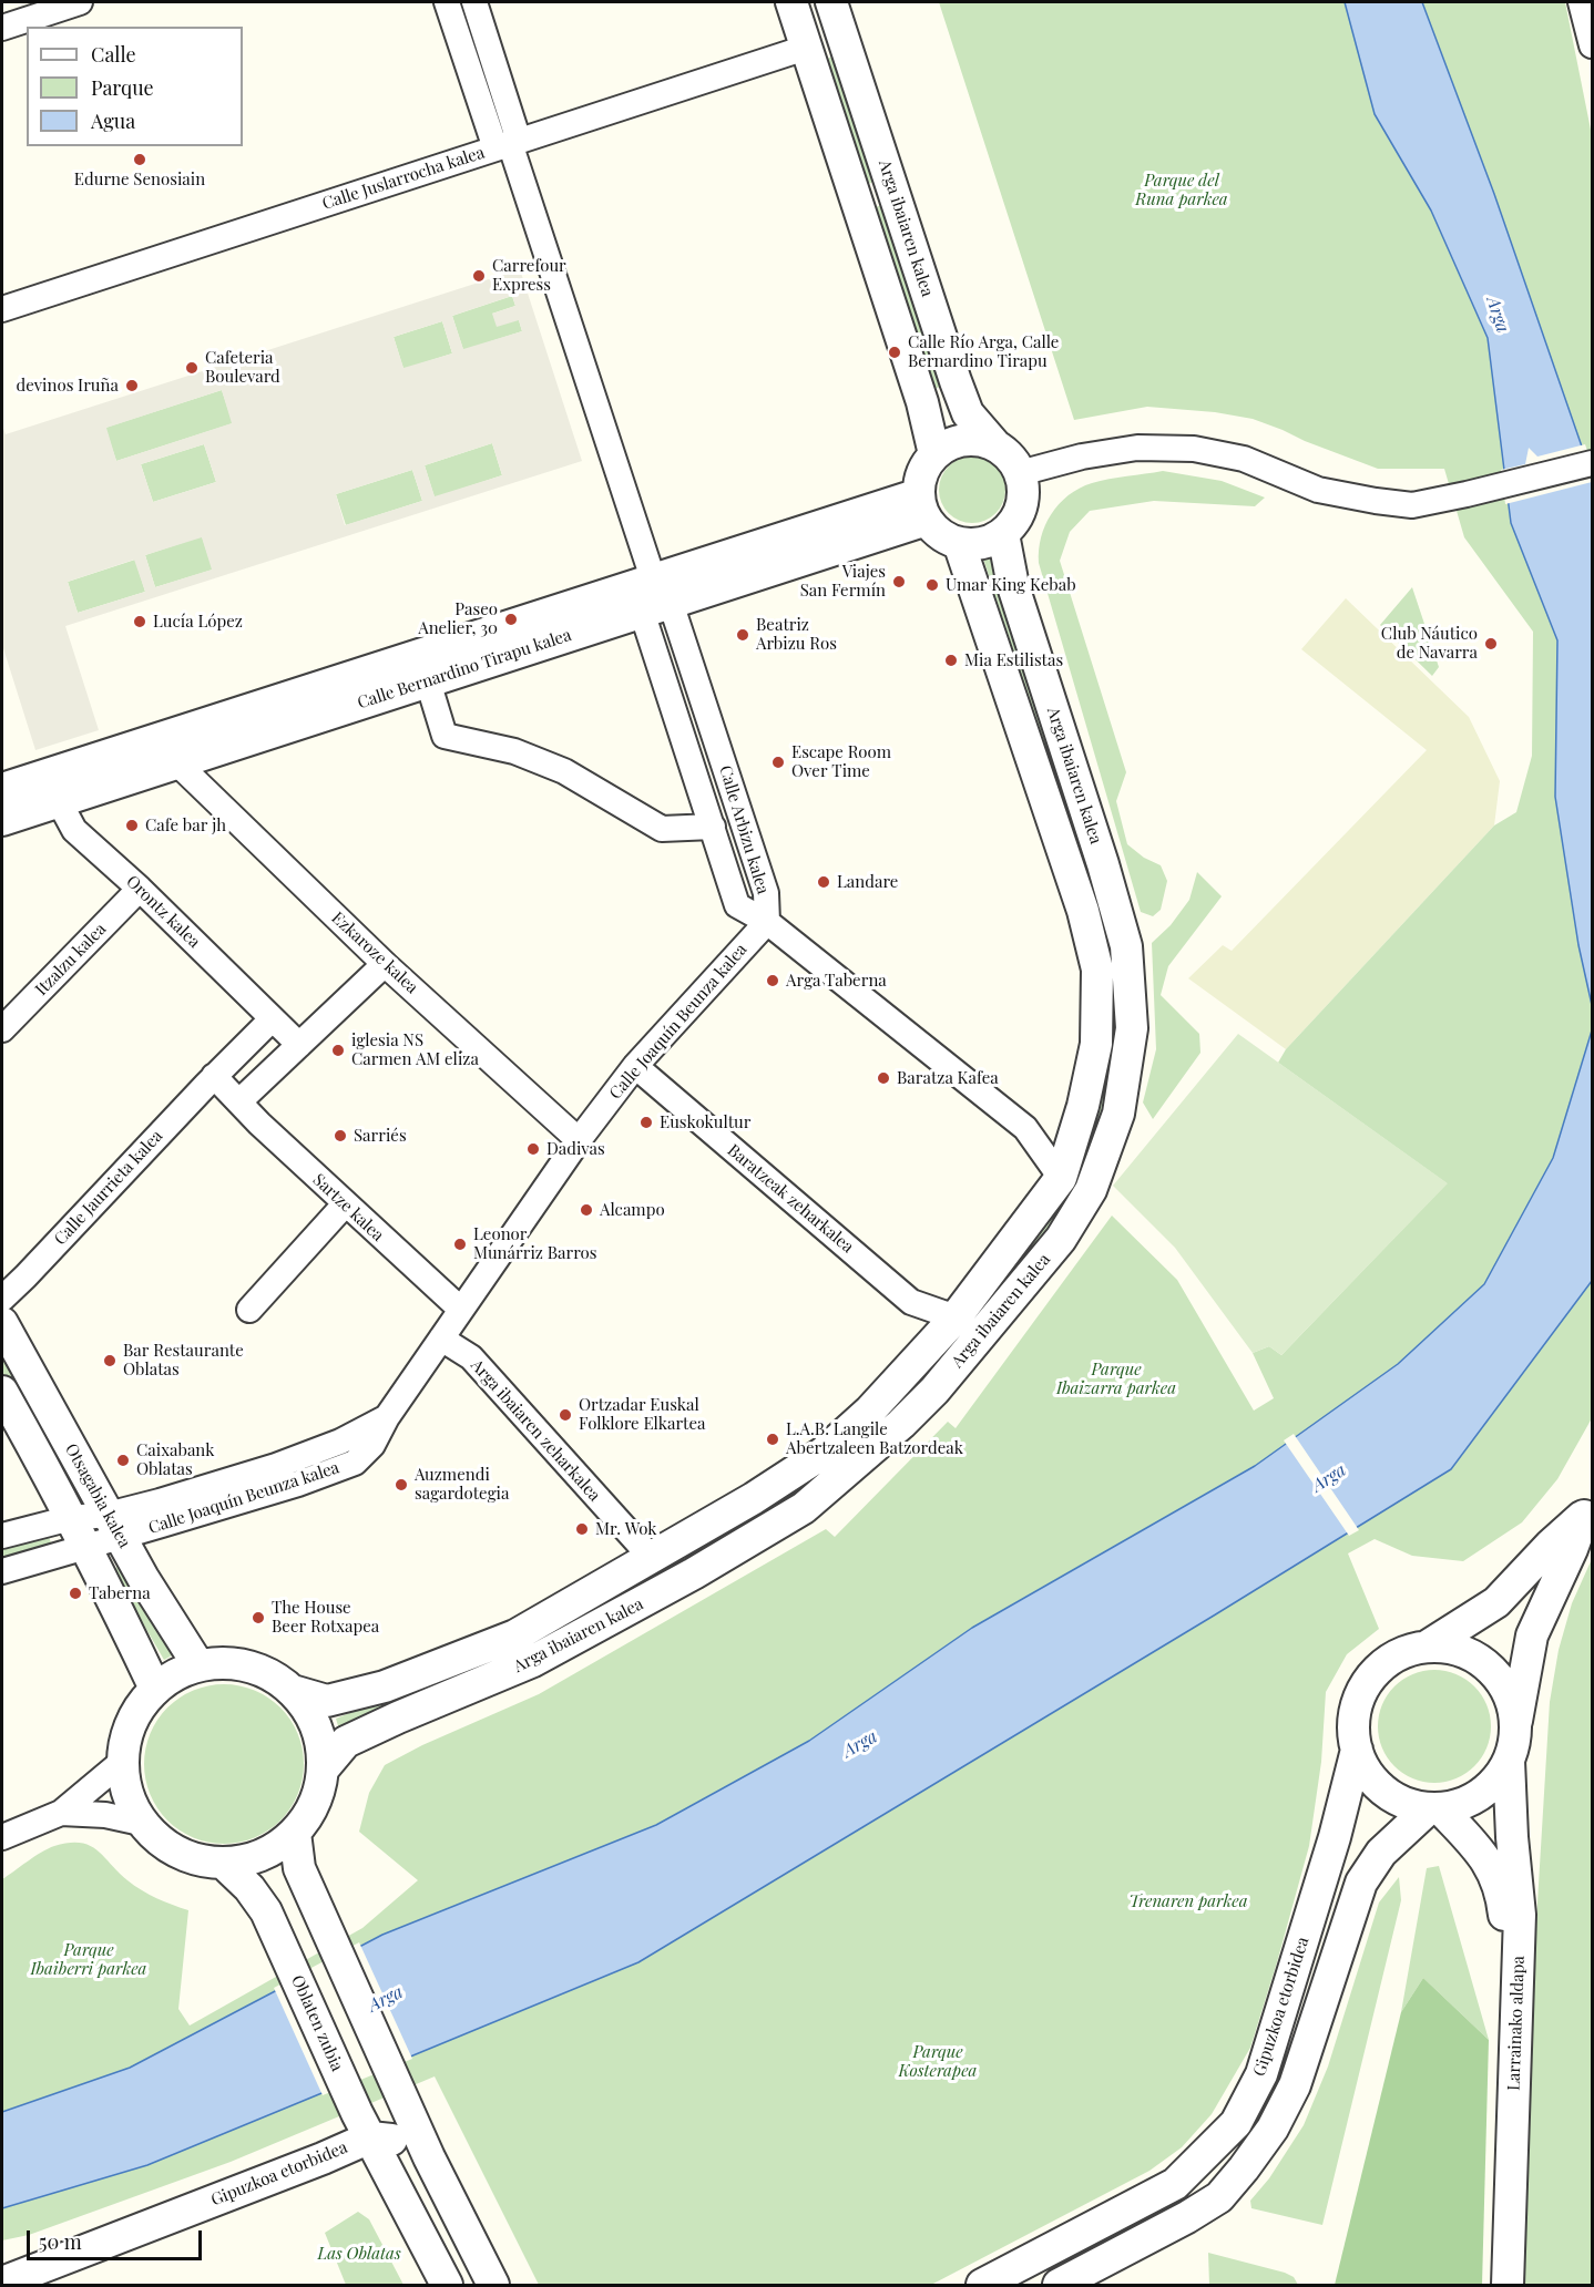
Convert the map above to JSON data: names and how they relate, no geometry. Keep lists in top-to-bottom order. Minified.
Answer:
{"streets":{"street":["Calle Juslarrocha kalea","Arga ibaiaren kalea","Calle Bernardino Tirapu kalea","Calle Arbizu kalea","Orontz kalea","Ezkaroze kalea","Itzalzu kalea","Calle Joaquín Beunza kalea","Calle Jaurrieta kalea","Baratzeak zeharkalea","Sartze kalea","Arga ibaiaren zeharkalea","Otsagabia kalea","Gipuzkoa etorbidea","Oblaten zubia","Larrainako aldapa"]},"crossings":[["Calle Juslarrocha kalea","Calle Arbizu kalea"],["Arga ibaiaren kalea","Calle Bernardino Tirapu kalea"],["Arga ibaiaren kalea","Baratzeak zeharkalea"],["Arga ibaiaren kalea","Arga ibaiaren zeharkalea"],["Arga ibaiaren kalea","Otsagabia kalea"],["Arga ibaiaren kalea","Oblaten zubia"],["Calle Bernardino Tirapu kalea","Calle Arbizu kalea"],["Calle Bernardino Tirapu kalea","Orontz kalea"],["Calle Bernardino Tirapu kalea","Ezkaroze kalea"],["Calle Arbizu kalea","Calle Joaquín Beunza kalea"],["Orontz kalea","Itzalzu kalea"],["Orontz kalea","Calle Jaurrieta kalea"],["Ezkaroze kalea","Calle Joaquín Beunza kalea"],["Calle Joaquín Beunza kalea","Baratzeak zeharkalea"],["Calle Joaquín Beunza kalea","Sartze kalea"],["Calle Joaquín Beunza kalea","Arga ibaiaren zeharkalea"],["Calle Joaquín Beunza kalea","Otsagabia kalea"],["Otsagabia kalea","Oblaten zubia"],["Gipuzkoa etorbidea","Oblaten zubia"],["Gipuzkoa etorbidea","Larrainako aldapa"]],"water":["Arga"],"parks":["Parque del Runa parkea","Parque Ibaizarra parkea","Trenaren parkea","Parque Ibaiberri parkea","Parque Kosterapea","Las Oblatas"],"places":["Edurne Senosiain","Carrefour Express","Calle Río Arga, Calle Bernardino Tirapu","Cafeteria Boulevard","devinos Iruña","Viajes San Fermín","Umar King Kebab","Paseo Anelier, 30","Lucía López","Beatriz Arbizu Ros","Club Náutico de Navarra","Mia Estilistas","Escape Room Over Time","Cafe bar jh","Landare","Arga Taberna","iglesia NS Carmen AM eliza","Baratza Kafea","Euskokultur","Sarriés","Dadivas","Alcampo","Leonor Munárriz Barros","Bar Restaurante Oblatas","Ortzadar Euskal Folklore Elkartea","L.A.B. Langile Abertzaleen Batzordeak","Caixabank Oblatas","Auzmendi sagardotegia","Mr. Wok","Taberna","The House Beer Rotxapea"],"legend":["Calle","Parque","Agua"],"scale_bar":"50 m"}
